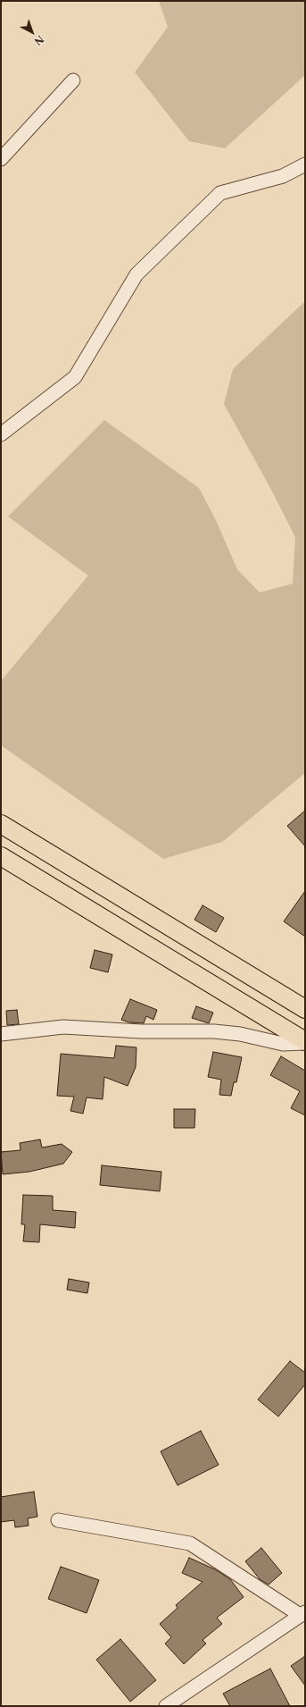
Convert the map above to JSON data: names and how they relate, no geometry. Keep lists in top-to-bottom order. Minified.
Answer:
{"north":"bottom right"}
